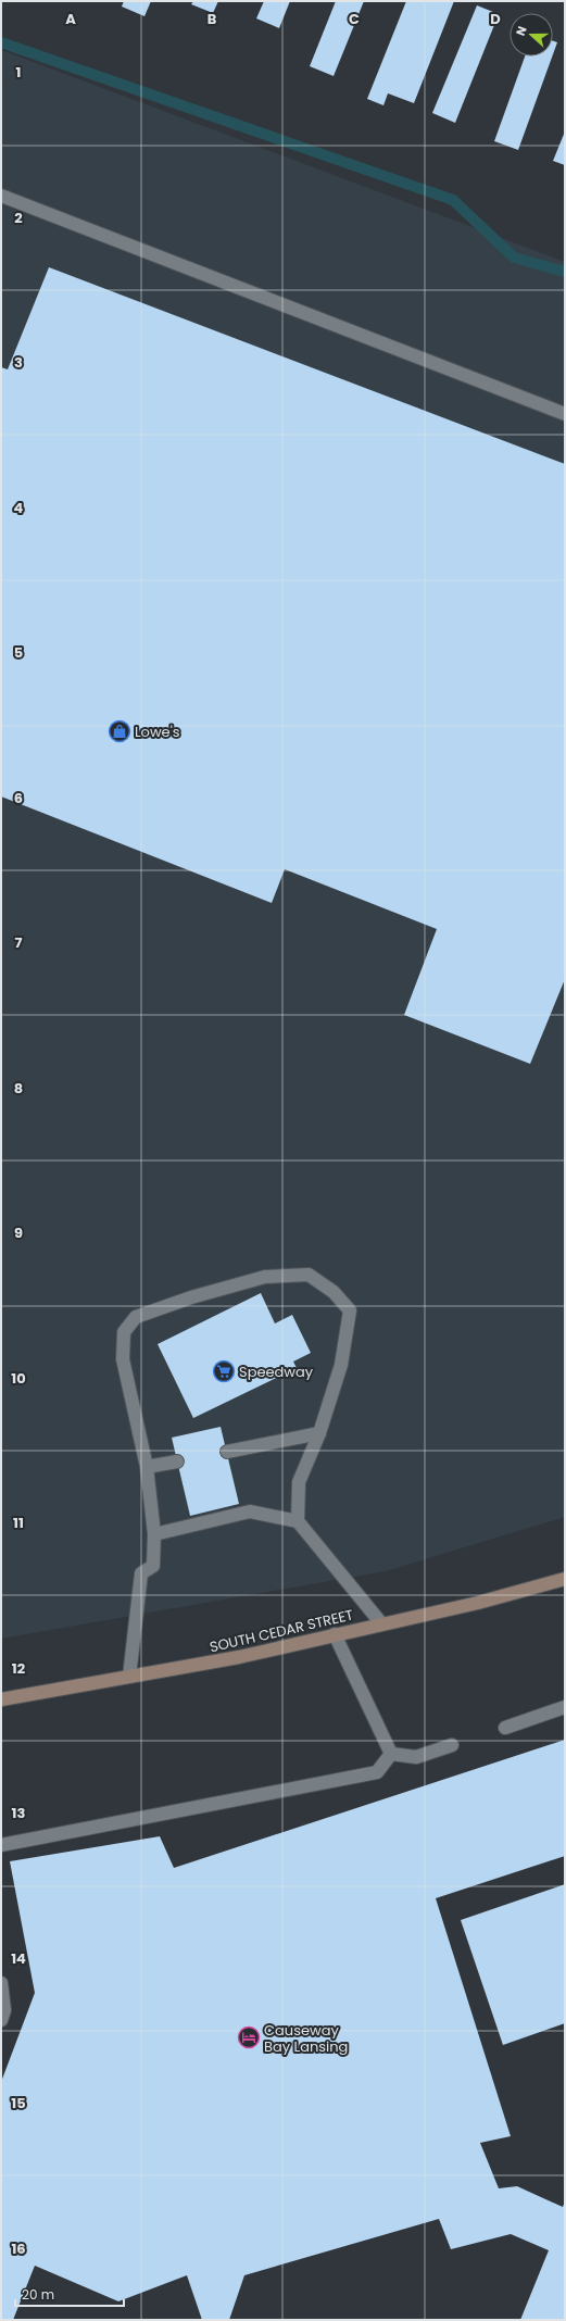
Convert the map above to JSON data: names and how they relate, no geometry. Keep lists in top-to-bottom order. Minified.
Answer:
{"streets":{"main road":["SOUTH CEDAR STREET"]},"places":{"shop":["Lowe's"],"supermarket":["Speedway"],"hotel":["Causeway Bay Lansing"]},"scale_bar":"20 m","north":"left","grid":{"columns":["A","B","C","D"],"rows":["1","2","3","4","5","6","7","8","9","10","11","12","13","14","15","16"]}}
